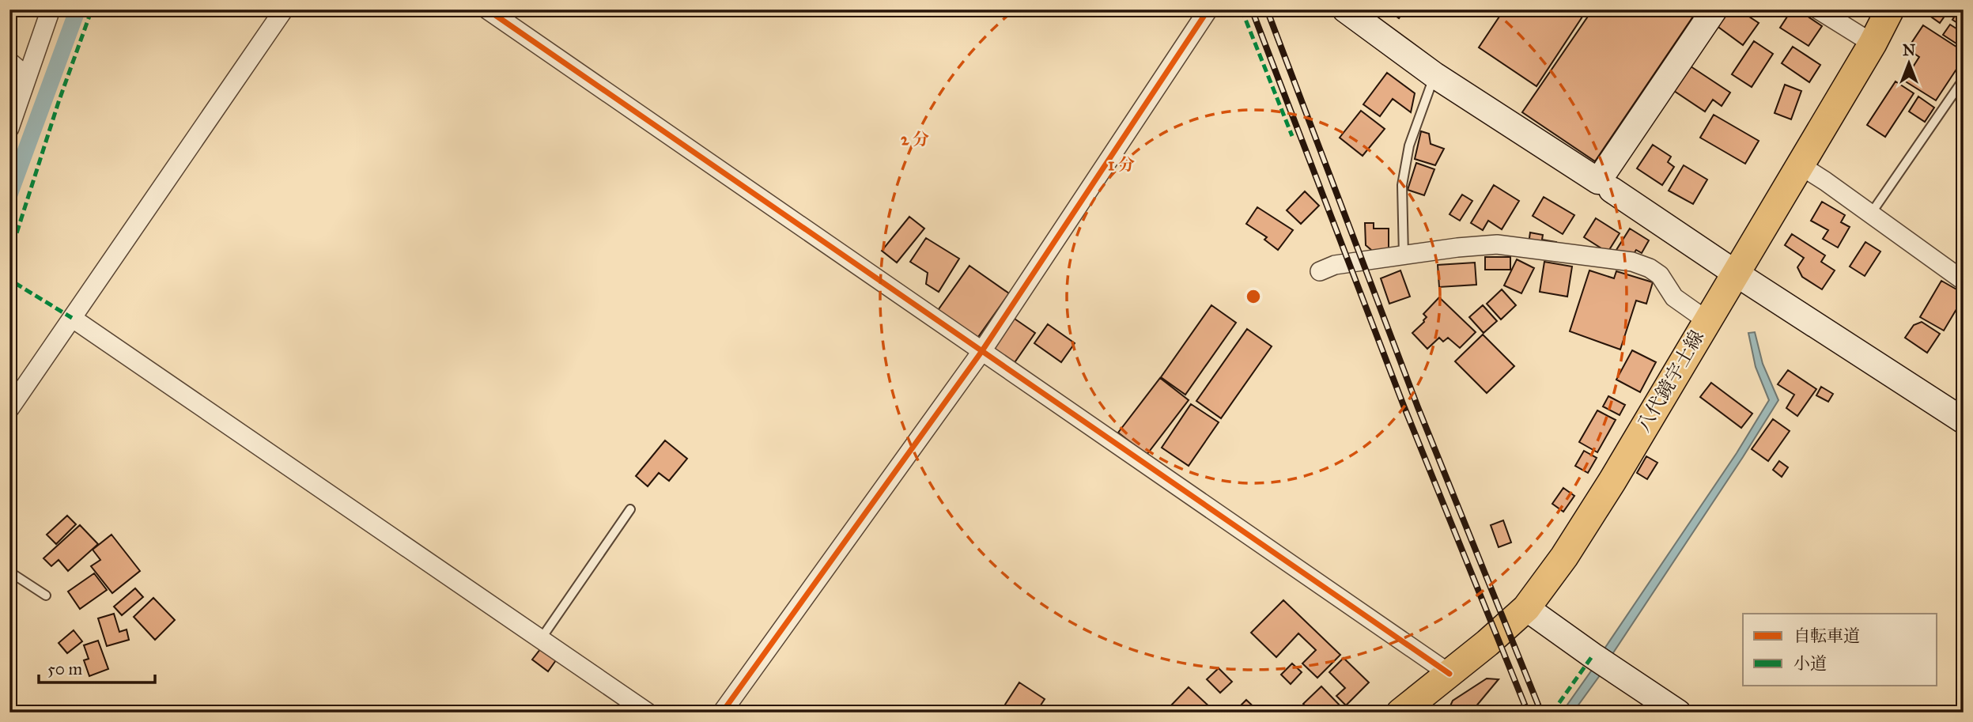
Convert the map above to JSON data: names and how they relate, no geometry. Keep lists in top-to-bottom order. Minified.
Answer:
{"streets":{"main road":["八代鏡宇土線"]},"legend":["自転車道","小道"],"scale_bar":"50 m","north":"top","rings":["2 分","1 分"]}
